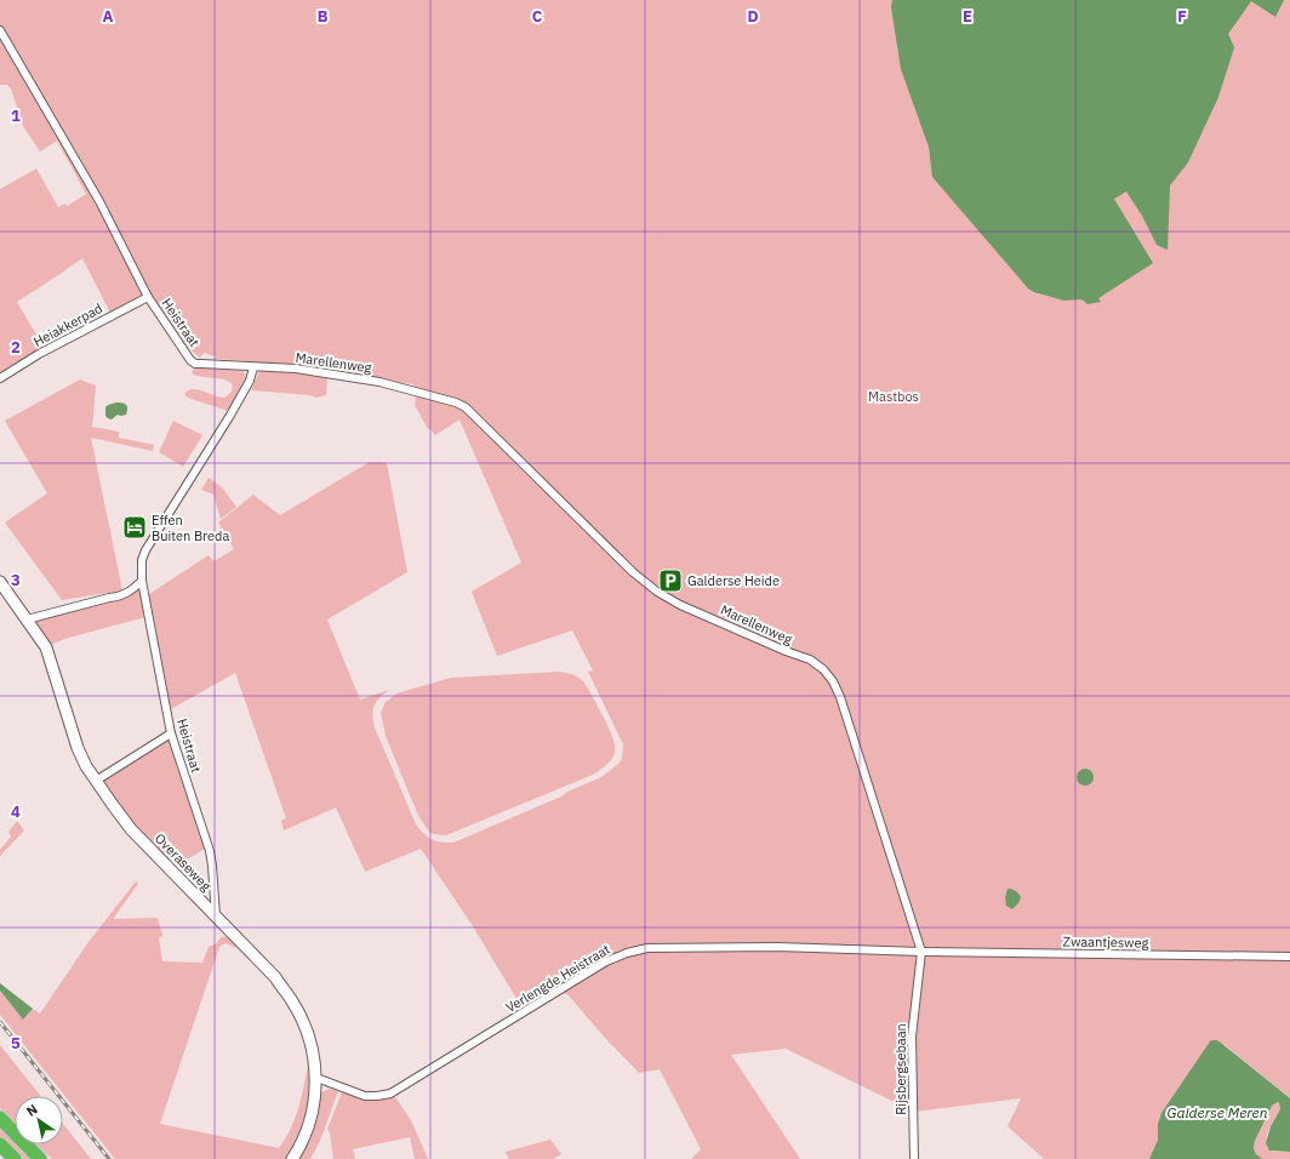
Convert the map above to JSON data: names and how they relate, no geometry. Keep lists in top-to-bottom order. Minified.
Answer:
{"streets":{"street":["Heistraat","Heiakkerpad","Marellenweg","Overaseweg","Zwaantjesweg","Verlengde Heistraat","Rijsbergsebaan"]},"crossings":[["Heistraat","Heiakkerpad"],["Heistraat","Marellenweg"],["Heistraat","Overaseweg"],["Marellenweg","Zwaantjesweg"],["Marellenweg","Verlengde Heistraat"],["Marellenweg","Rijsbergsebaan"],["Overaseweg","Verlengde Heistraat"],["Zwaantjesweg","Verlengde Heistraat"],["Zwaantjesweg","Rijsbergsebaan"],["Verlengde Heistraat","Rijsbergsebaan"]],"water":["Galderse Meren"],"parks":["Mastbos"],"places":{"hotel":["Effen Buiten Breda"],"parking":["Galderse Heide"]},"north":"top left","grid":{"columns":["A","B","C","D","E","F"],"rows":["1","2","3","4","5"]}}
